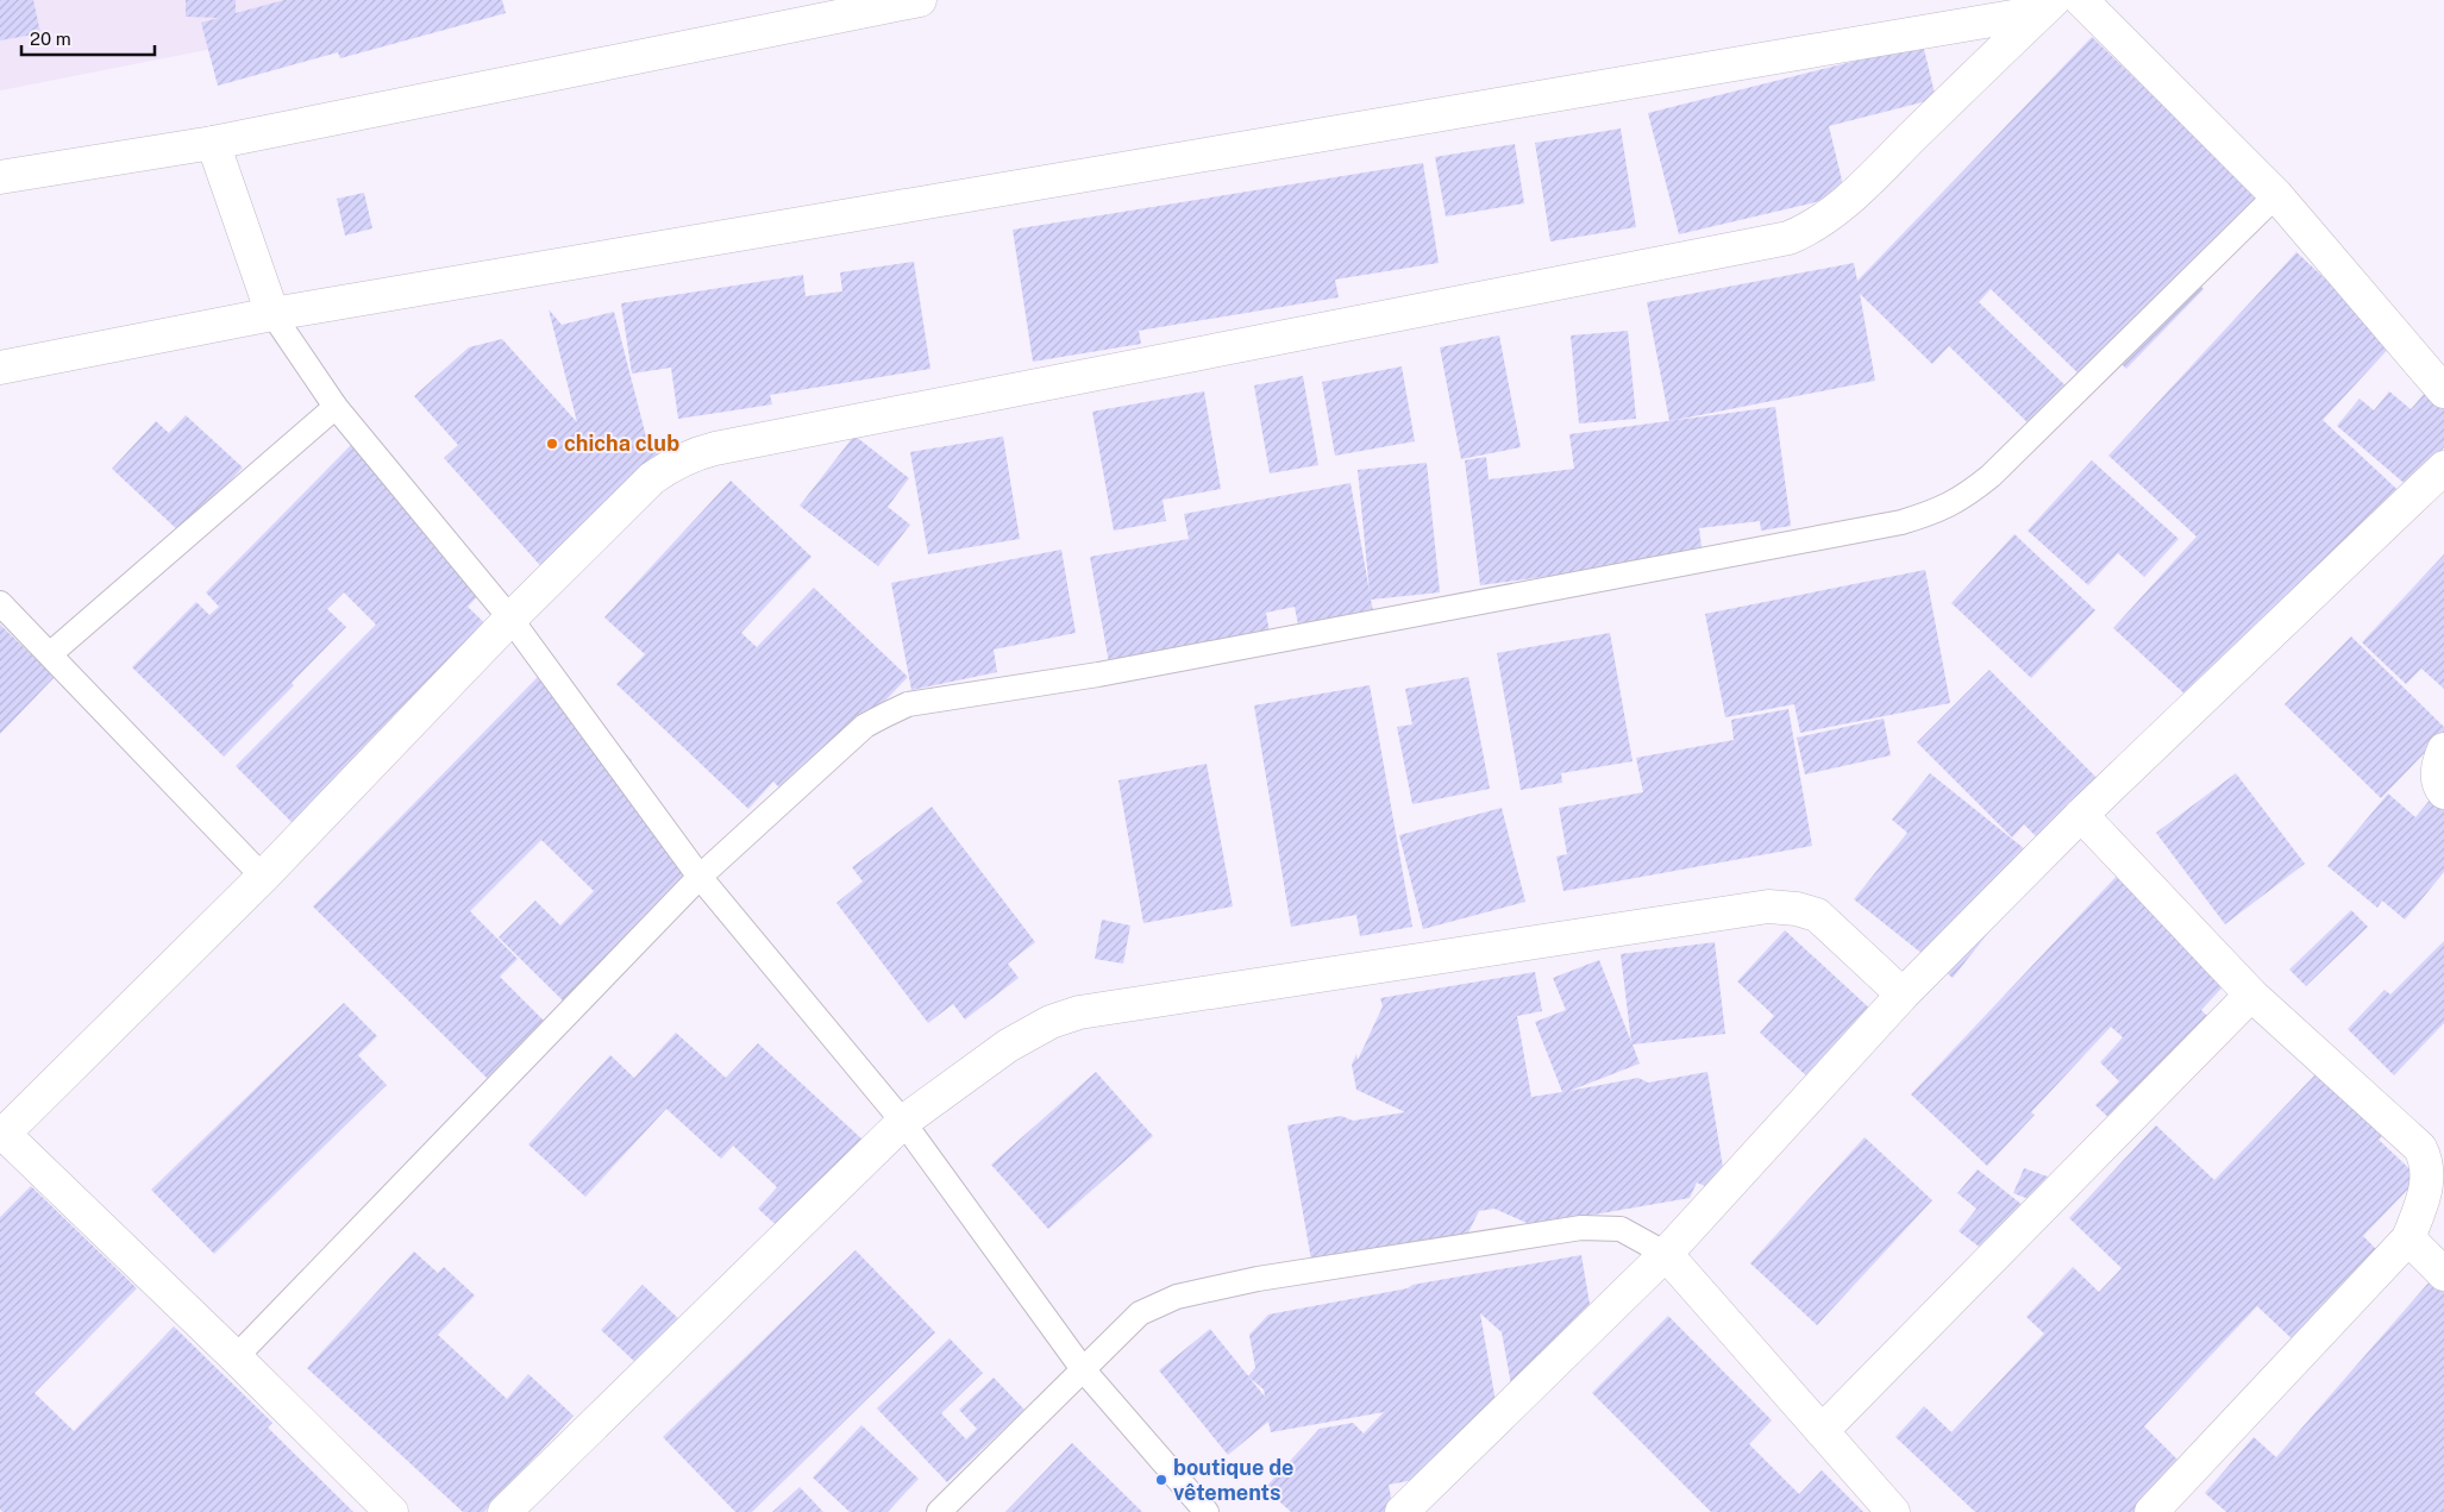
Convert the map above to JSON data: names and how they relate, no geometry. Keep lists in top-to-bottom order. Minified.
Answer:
{"places":["chicha club","boutique de vêtements"],"scale_bar":"20 m"}
